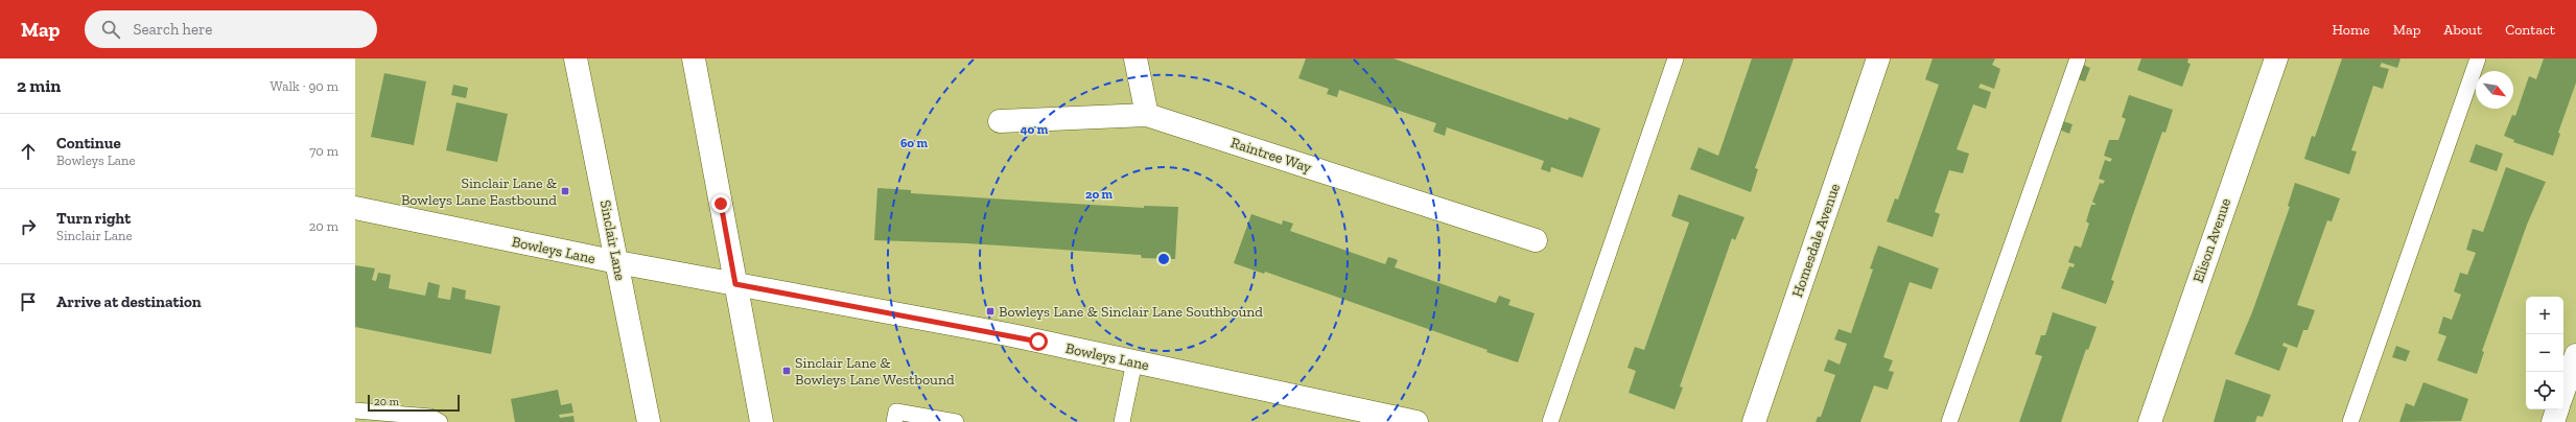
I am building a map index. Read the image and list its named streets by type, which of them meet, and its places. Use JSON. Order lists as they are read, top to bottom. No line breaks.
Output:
{"streets":{"street":["Raintree Way","Sinclair Lane","Homesdale Avenue","Elison Avenue","Bowleys Lane"]},"crossings":[["Sinclair Lane","Bowleys Lane"]],"places":{"transit":["Sinclair Lane & Bowleys Lane Eastbound","Bowleys Lane & Sinclair Lane Southbound","Sinclair Lane & Bowleys Lane Westbound"]},"scale_bar":"20 m","north":"bottom right","page":{"header":"Map","search":"Search here","nav":["Home","Map","About","Contact"],"heading":["2 min","Walk · 90 m"],"list":[["Continue","Bowleys Lane","70 m"],["Turn right","Sinclair Lane","20 m"],"Arrive at destination"],"map_buttons":["+","−"],"scale":"20 m"},"rings":["40 m","60 m","20 m"]}
